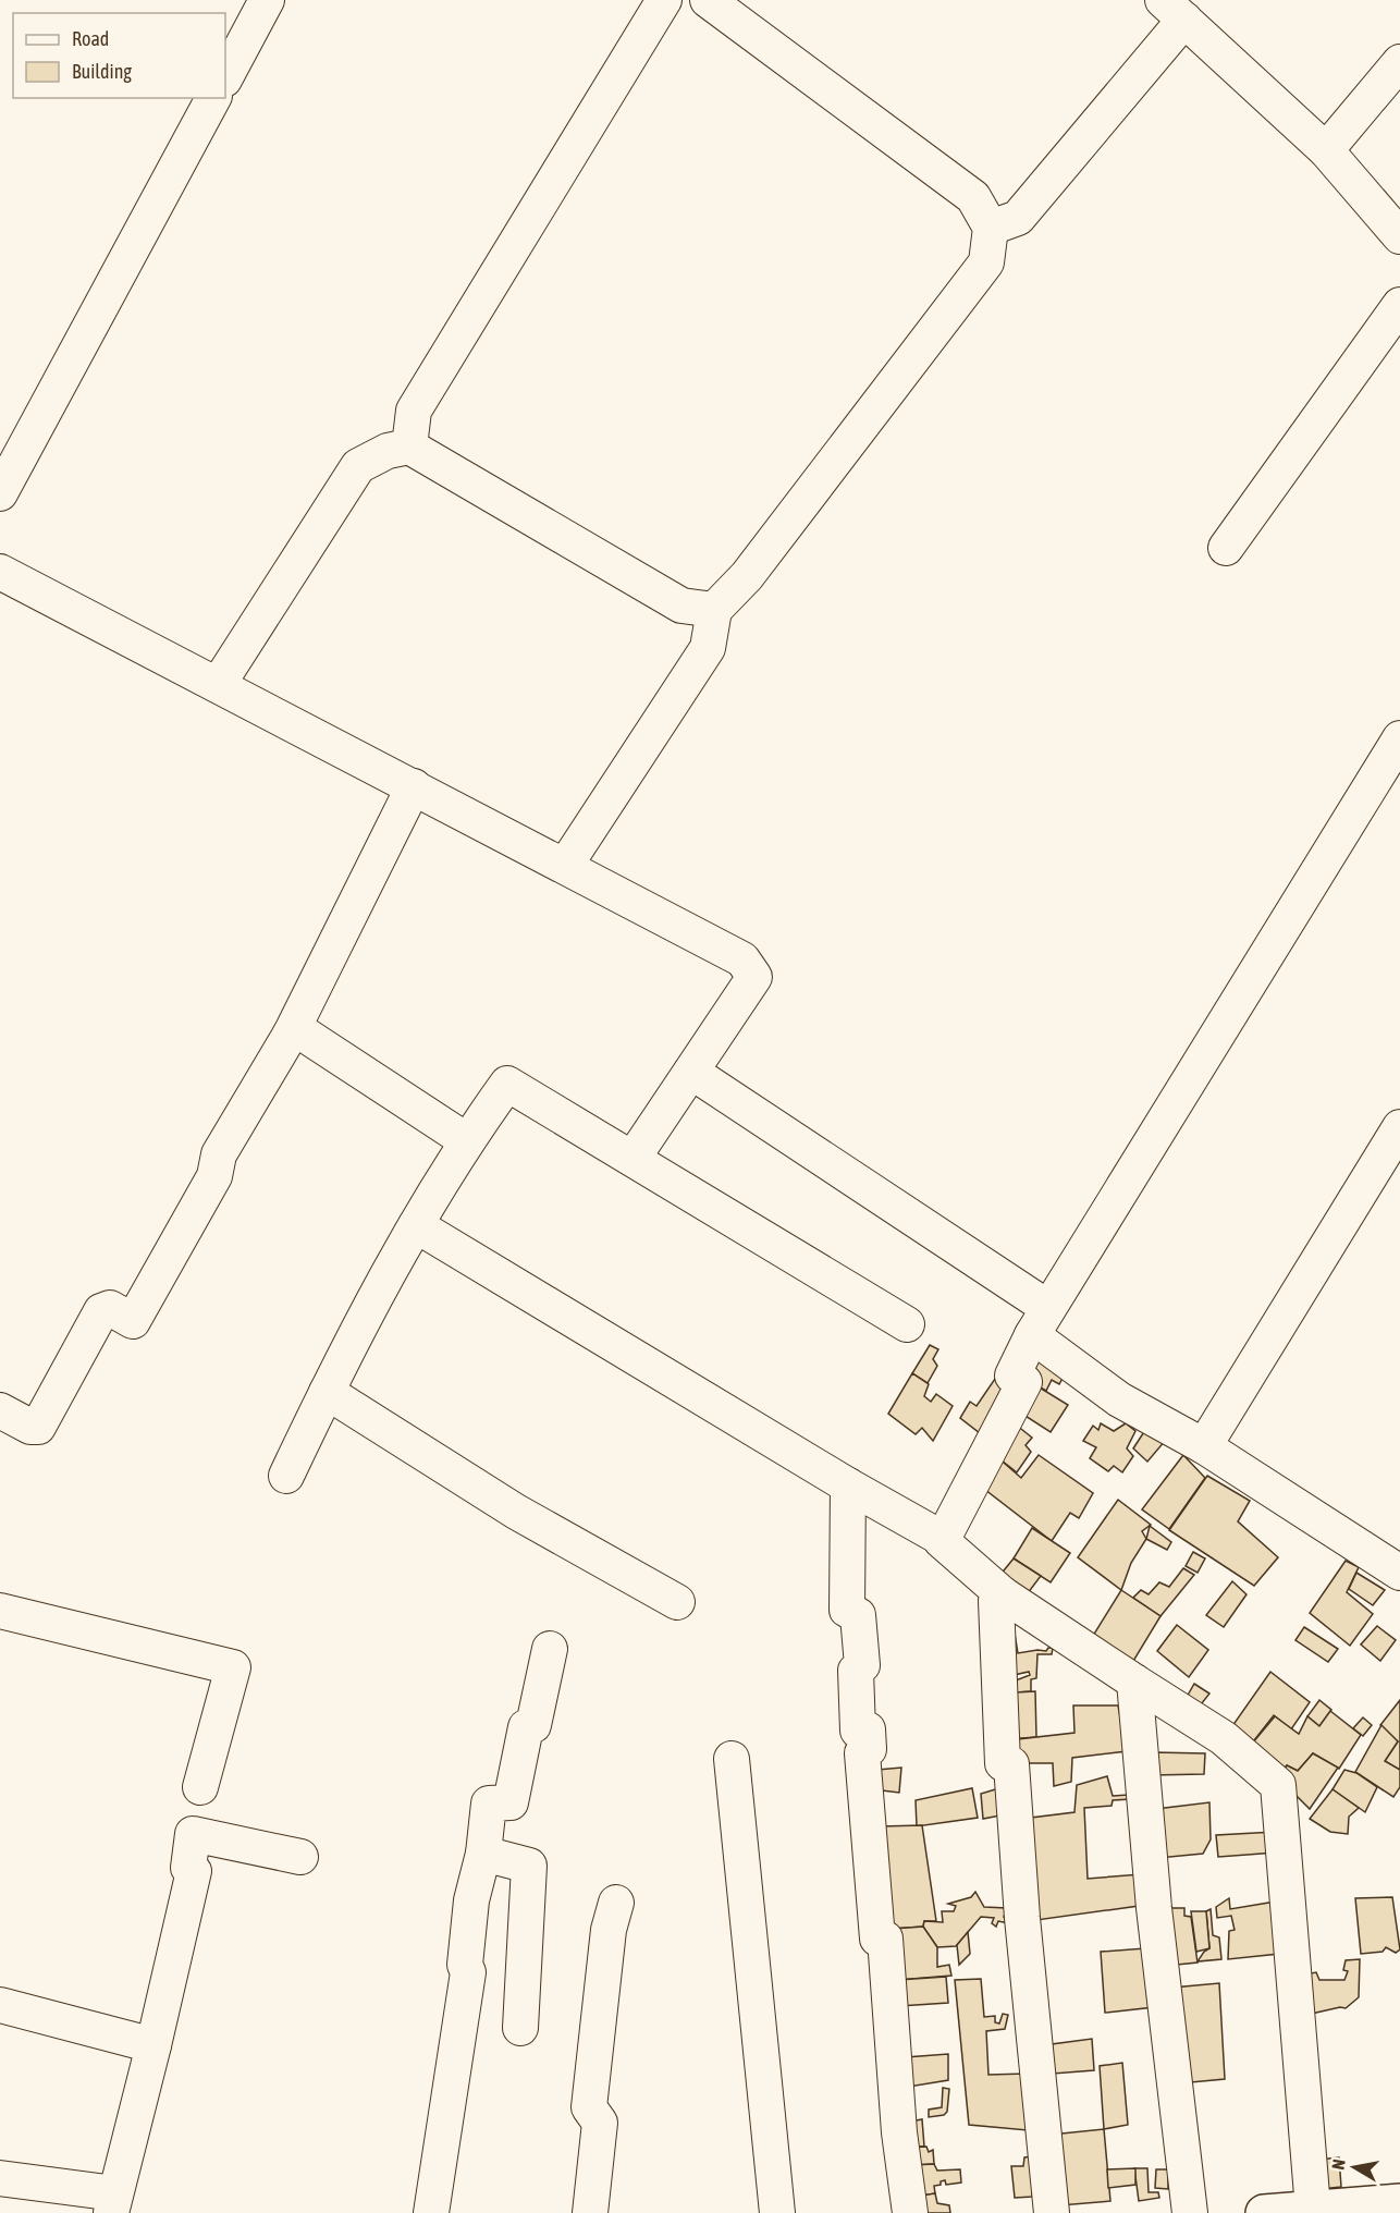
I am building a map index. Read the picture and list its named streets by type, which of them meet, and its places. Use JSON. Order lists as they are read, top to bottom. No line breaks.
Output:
{"legend":["Road","Building"],"north":"left"}
